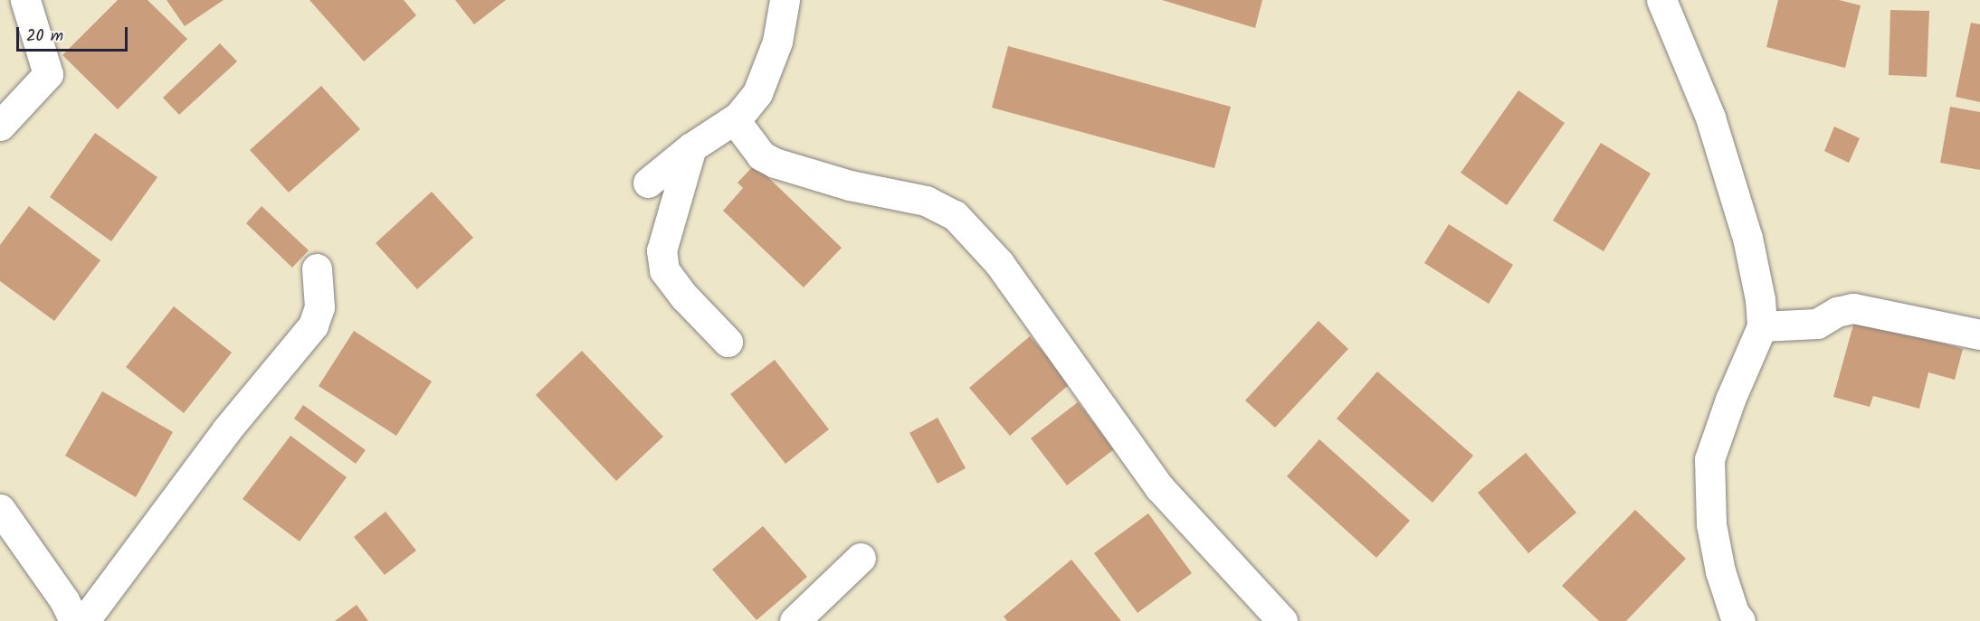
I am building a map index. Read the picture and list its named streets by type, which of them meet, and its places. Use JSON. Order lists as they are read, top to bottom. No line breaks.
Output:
{"scale_bar":"20 m"}
